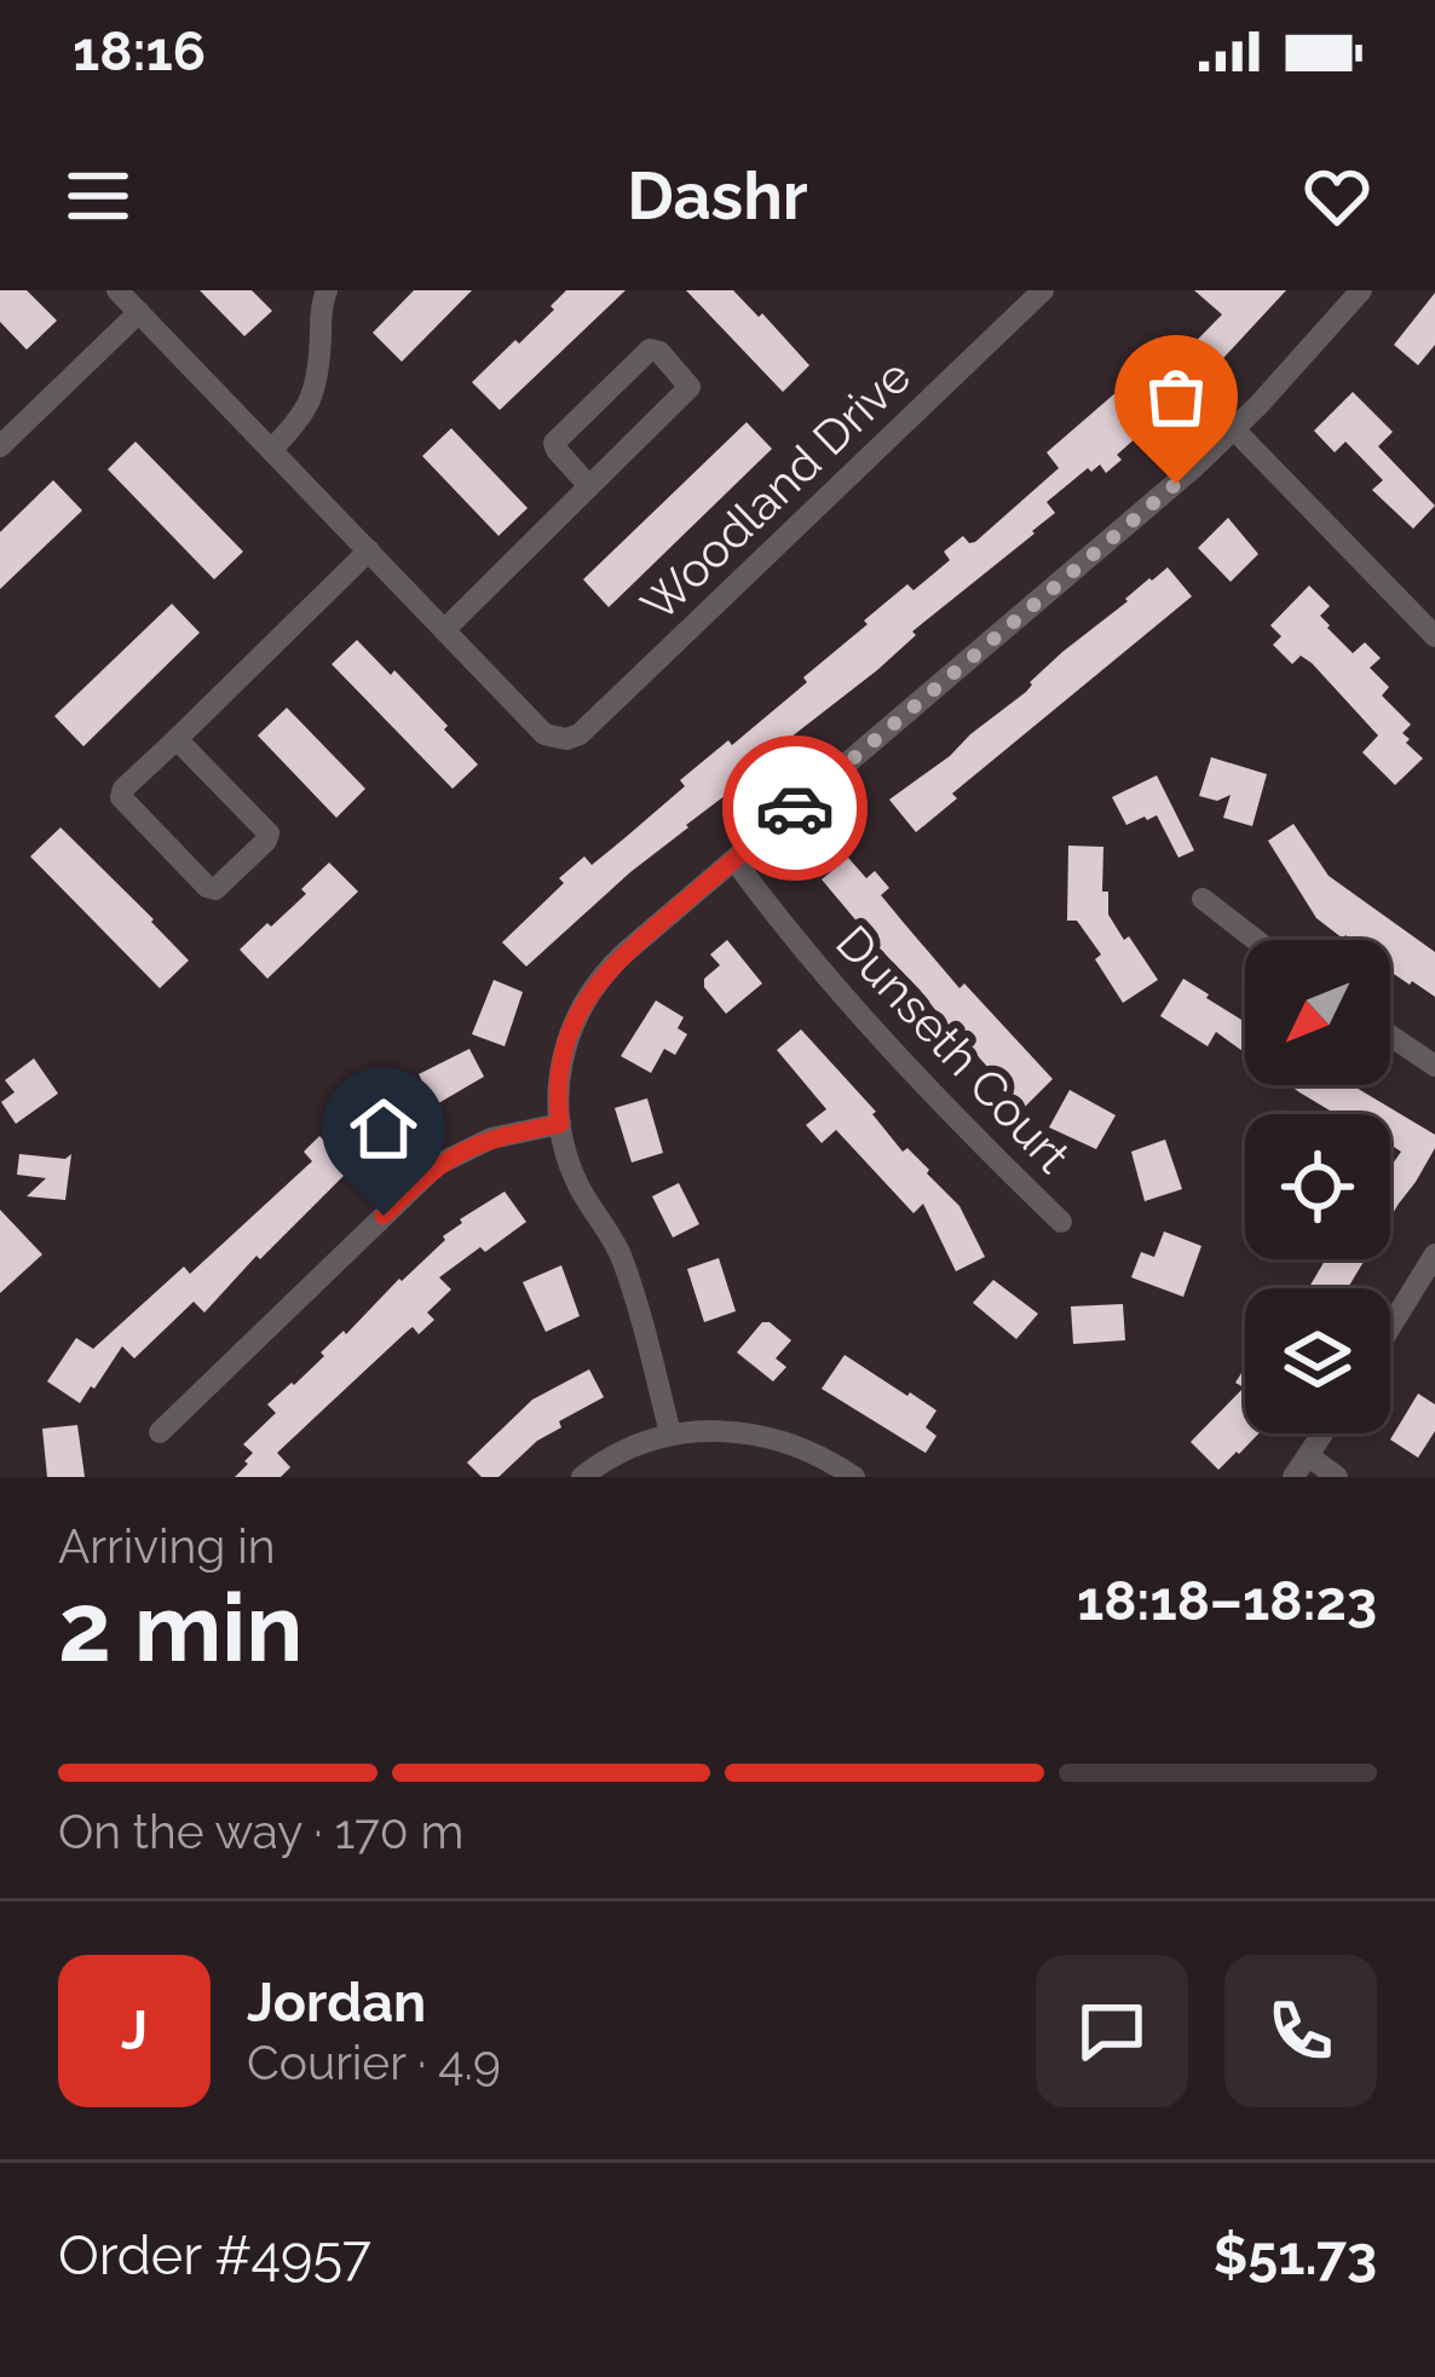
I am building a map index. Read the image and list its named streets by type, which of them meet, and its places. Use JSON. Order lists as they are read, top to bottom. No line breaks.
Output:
{"streets":{"street":["Woodland Drive","Dunseth Court"]},"north":"bottom left","page":{"status":"18:16","header":"Dashr","heading":["2 min","Arriving in","18:18–18:23"],"panel":["Jordan","Courier · 4.9","Order #4957","$51.73"],"bar":"On the way · 170 m","round":"J"}}
